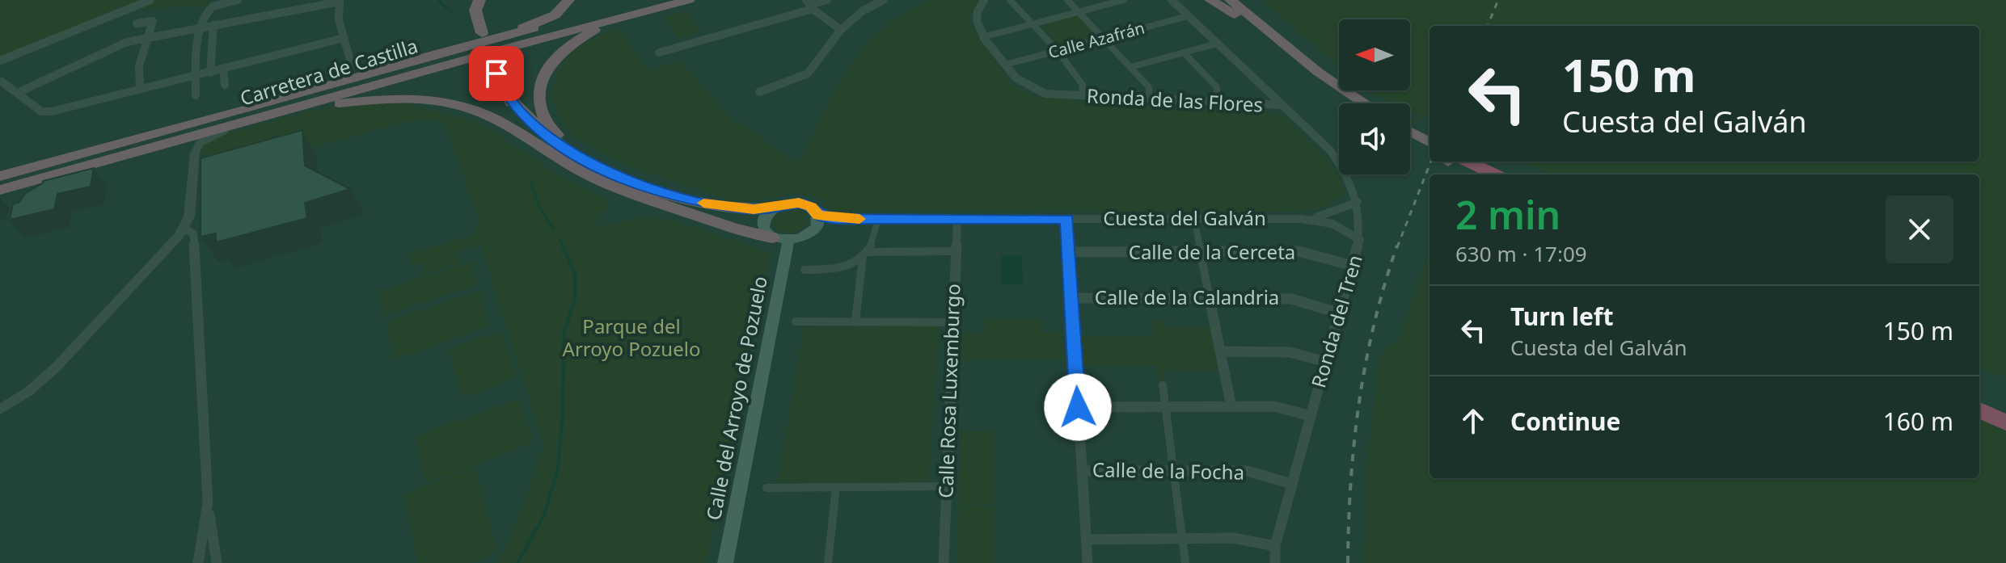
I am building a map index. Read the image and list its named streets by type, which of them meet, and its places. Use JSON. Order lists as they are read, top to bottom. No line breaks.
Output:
{"streets":{"highway":["Carretera de Castilla"],"main road":["Calle del Arroyo de Pozuelo"],"street":["Calle Azafrán","Ronda de las Flores","Cuesta del Galván","Calle de la Cerceta","Calle de la Calandria","Ronda del Tren","Calle Rosa Luxemburgo","Calle de la Focha"]},"crossings":[["Calle Azafrán","Ronda de las Flores"],["Ronda de las Flores","Ronda del Tren"],["Cuesta del Galván","Ronda del Tren"],["Cuesta del Galván","Calle Rosa Luxemburgo"],["Cuesta del Galván","Calle del Arroyo de Pozuelo"],["Calle de la Cerceta","Ronda del Tren"],["Calle de la Calandria","Ronda del Tren"],["Ronda del Tren","Calle de la Focha"]],"parks":["Parque del Arroyo Pozuelo"],"north":"left","page":{"turn":["150 m","Cuesta del Galván"],"heading":["2 min","630 m · 17:09"],"list":[{"name":"Turn left","note":"Cuesta del Galván","value":"150 m"},{"name":"Continue","value":"160 m"}]}}
